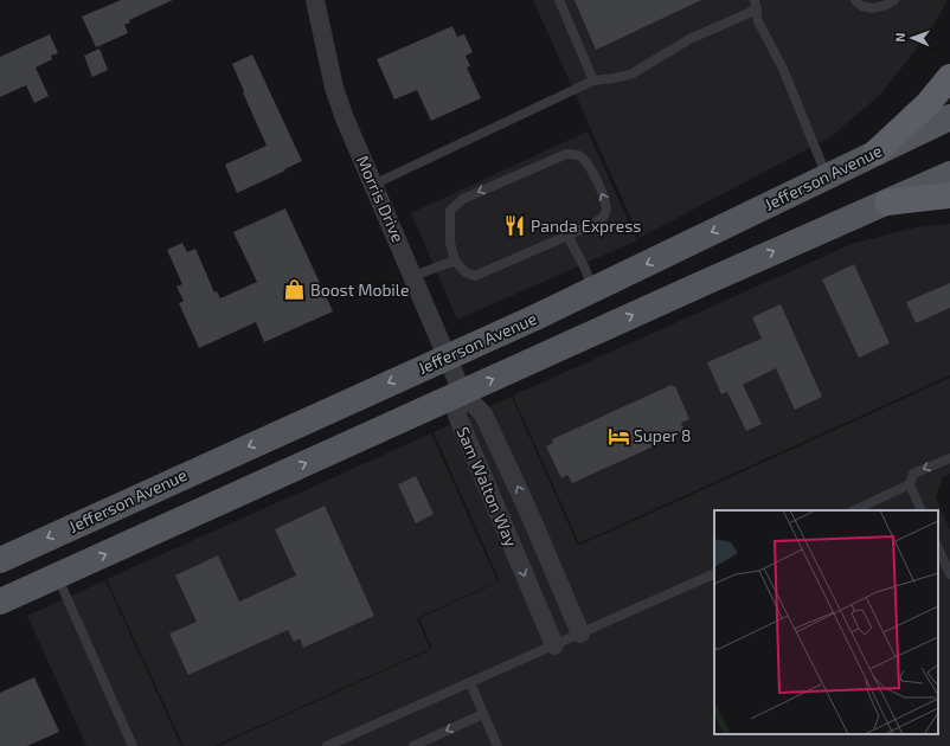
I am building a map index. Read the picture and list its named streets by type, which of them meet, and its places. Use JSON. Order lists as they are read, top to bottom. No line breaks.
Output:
{"streets":{"main road":["Jefferson Avenue"],"street":["Morris Drive","Sam Walton Way"]},"crossings":[["Jefferson Avenue","Morris Drive"],["Morris Drive","Sam Walton Way"]],"places":{"restaurant":["Panda Express"],"shop":["Boost Mobile"],"hotel":["Super 8"]},"north":"left"}
